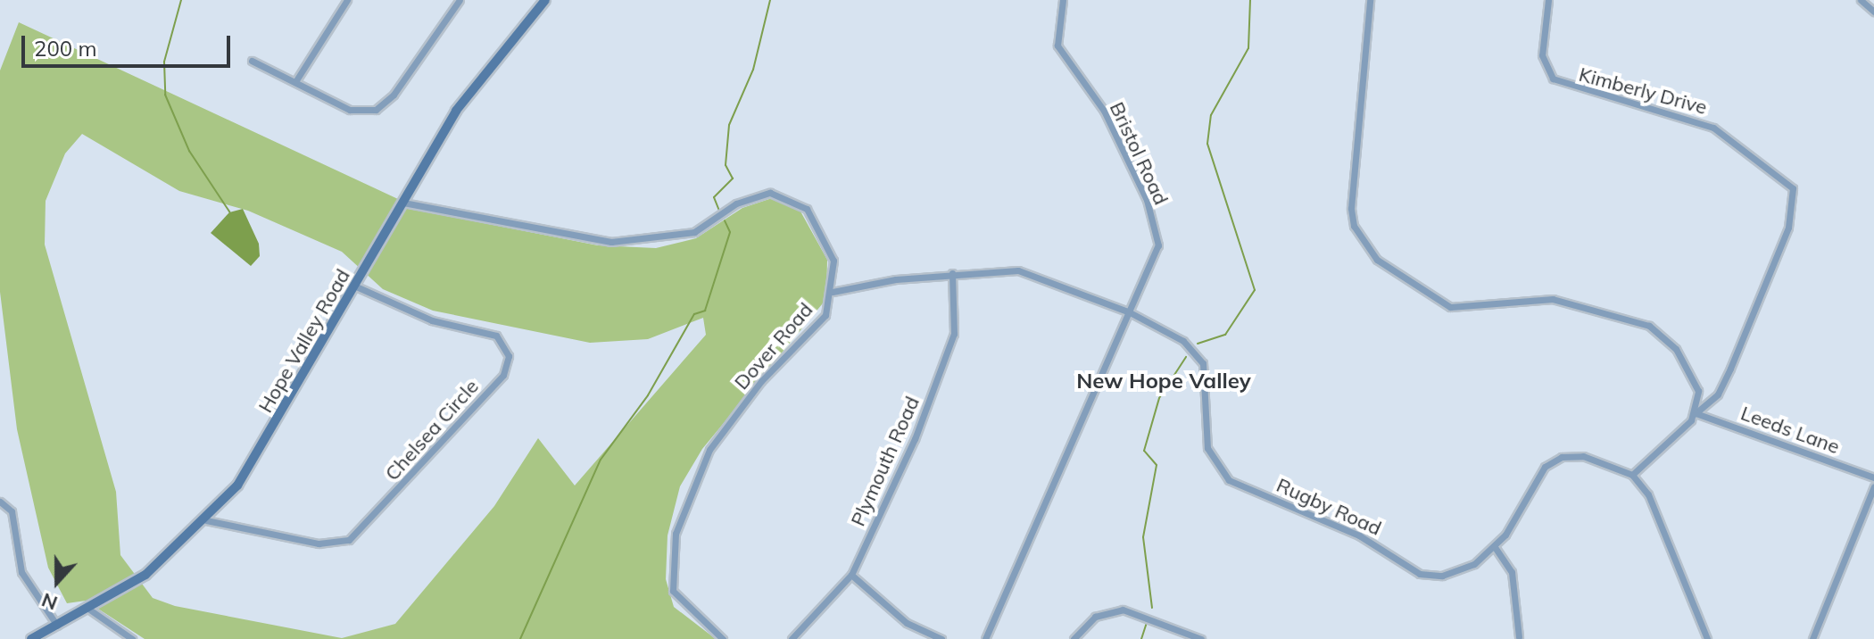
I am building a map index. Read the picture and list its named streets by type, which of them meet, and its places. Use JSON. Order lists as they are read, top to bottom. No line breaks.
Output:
{"streets":{"main road":["Hope Valley Road"],"street":["Kimberly Drive","Bristol Road","Dover Road","Chelsea Circle","Leeds Lane","Plymouth Road","Rugby Road"]},"crossings":[["Kimberly Drive","Leeds Lane"],["Bristol Road","Rugby Road"],["Hope Valley Road","Dover Road"],["Hope Valley Road","Chelsea Circle"],["Dover Road","Rugby Road"],["Plymouth Road","Rugby Road"]],"districts":["New Hope Valley"],"scale_bar":"200 m","north":"bottom"}
